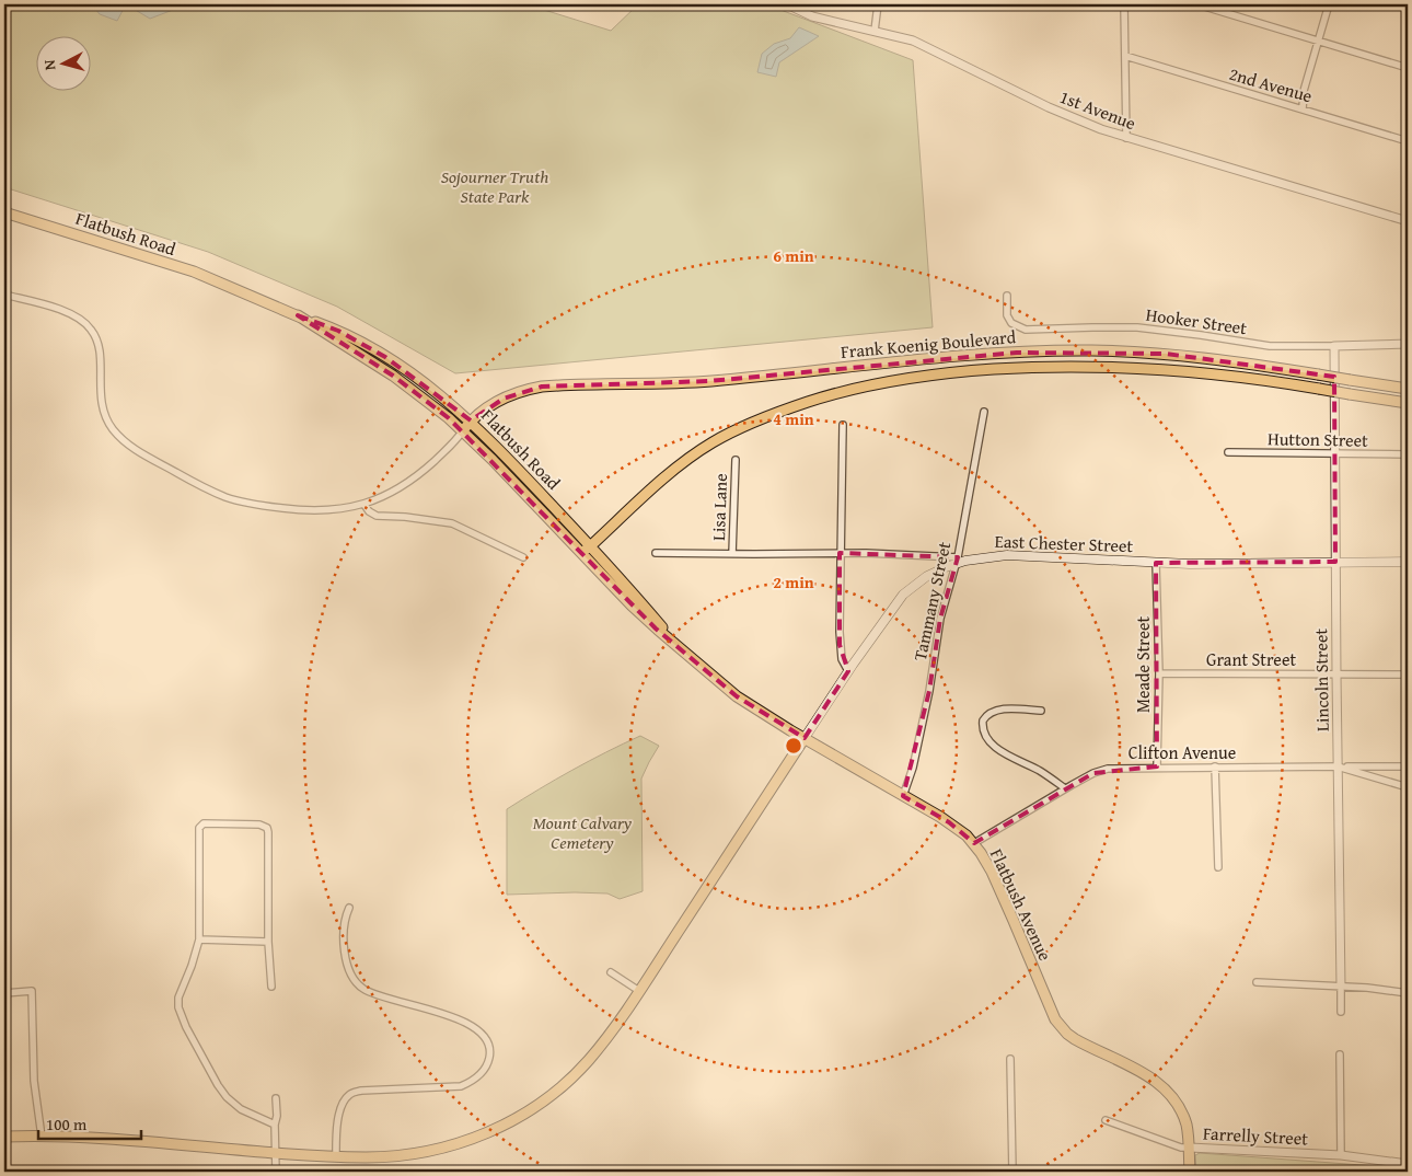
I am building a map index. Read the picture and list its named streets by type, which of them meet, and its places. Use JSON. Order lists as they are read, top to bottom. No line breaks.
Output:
{"streets":{"main road":["Flatbush Road","Frank Koenig Boulevard","East Chester Street","Flatbush Avenue"],"street":["2nd Avenue","1st Avenue","Hooker Street","Hutton Street","Lisa Lane","Tammany Street","Grant Street","Meade Street","Lincoln Street","Clifton Avenue","Farrelly Street"]},"crossings":[["Flatbush Road","Frank Koenig Boulevard"],["Flatbush Road","Flatbush Avenue"],["Hooker Street","Lincoln Street"],["Hutton Street","Lincoln Street"],["Lisa Lane","East Chester Street"],["East Chester Street","Tammany Street"],["East Chester Street","Meade Street"],["East Chester Street","Lincoln Street"],["East Chester Street","Flatbush Avenue"],["Tammany Street","Flatbush Avenue"],["Grant Street","Meade Street"],["Grant Street","Lincoln Street"],["Meade Street","Clifton Avenue"],["Lincoln Street","Clifton Avenue"],["Clifton Avenue","Flatbush Avenue"],["Flatbush Avenue","Farrelly Street"]],"parks":["Sojourner Truth State Park","Mount Calvary Cemetery"],"scale_bar":"100 m","north":"left","rings":["6 min","4 min","2 min"]}
